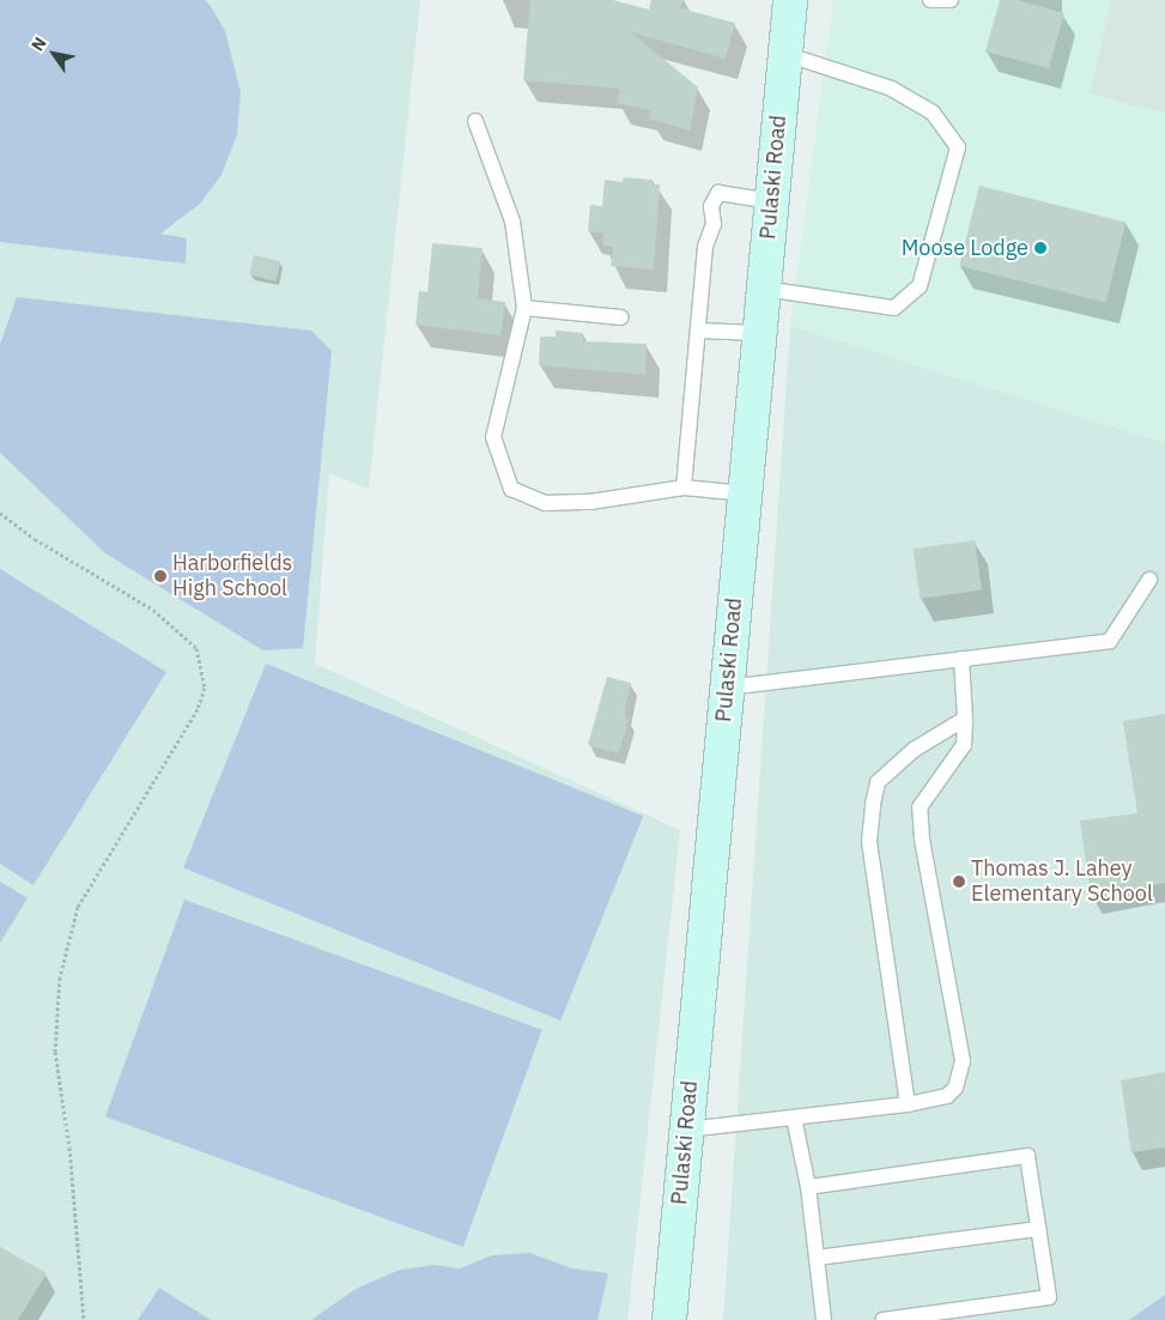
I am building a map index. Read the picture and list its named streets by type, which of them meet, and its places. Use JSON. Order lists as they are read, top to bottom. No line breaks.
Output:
{"streets":{"main road":["Pulaski Road"]},"places":["Moose Lodge","Harborfields High School","Thomas J. Lahey Elementary School"],"north":"top left"}
